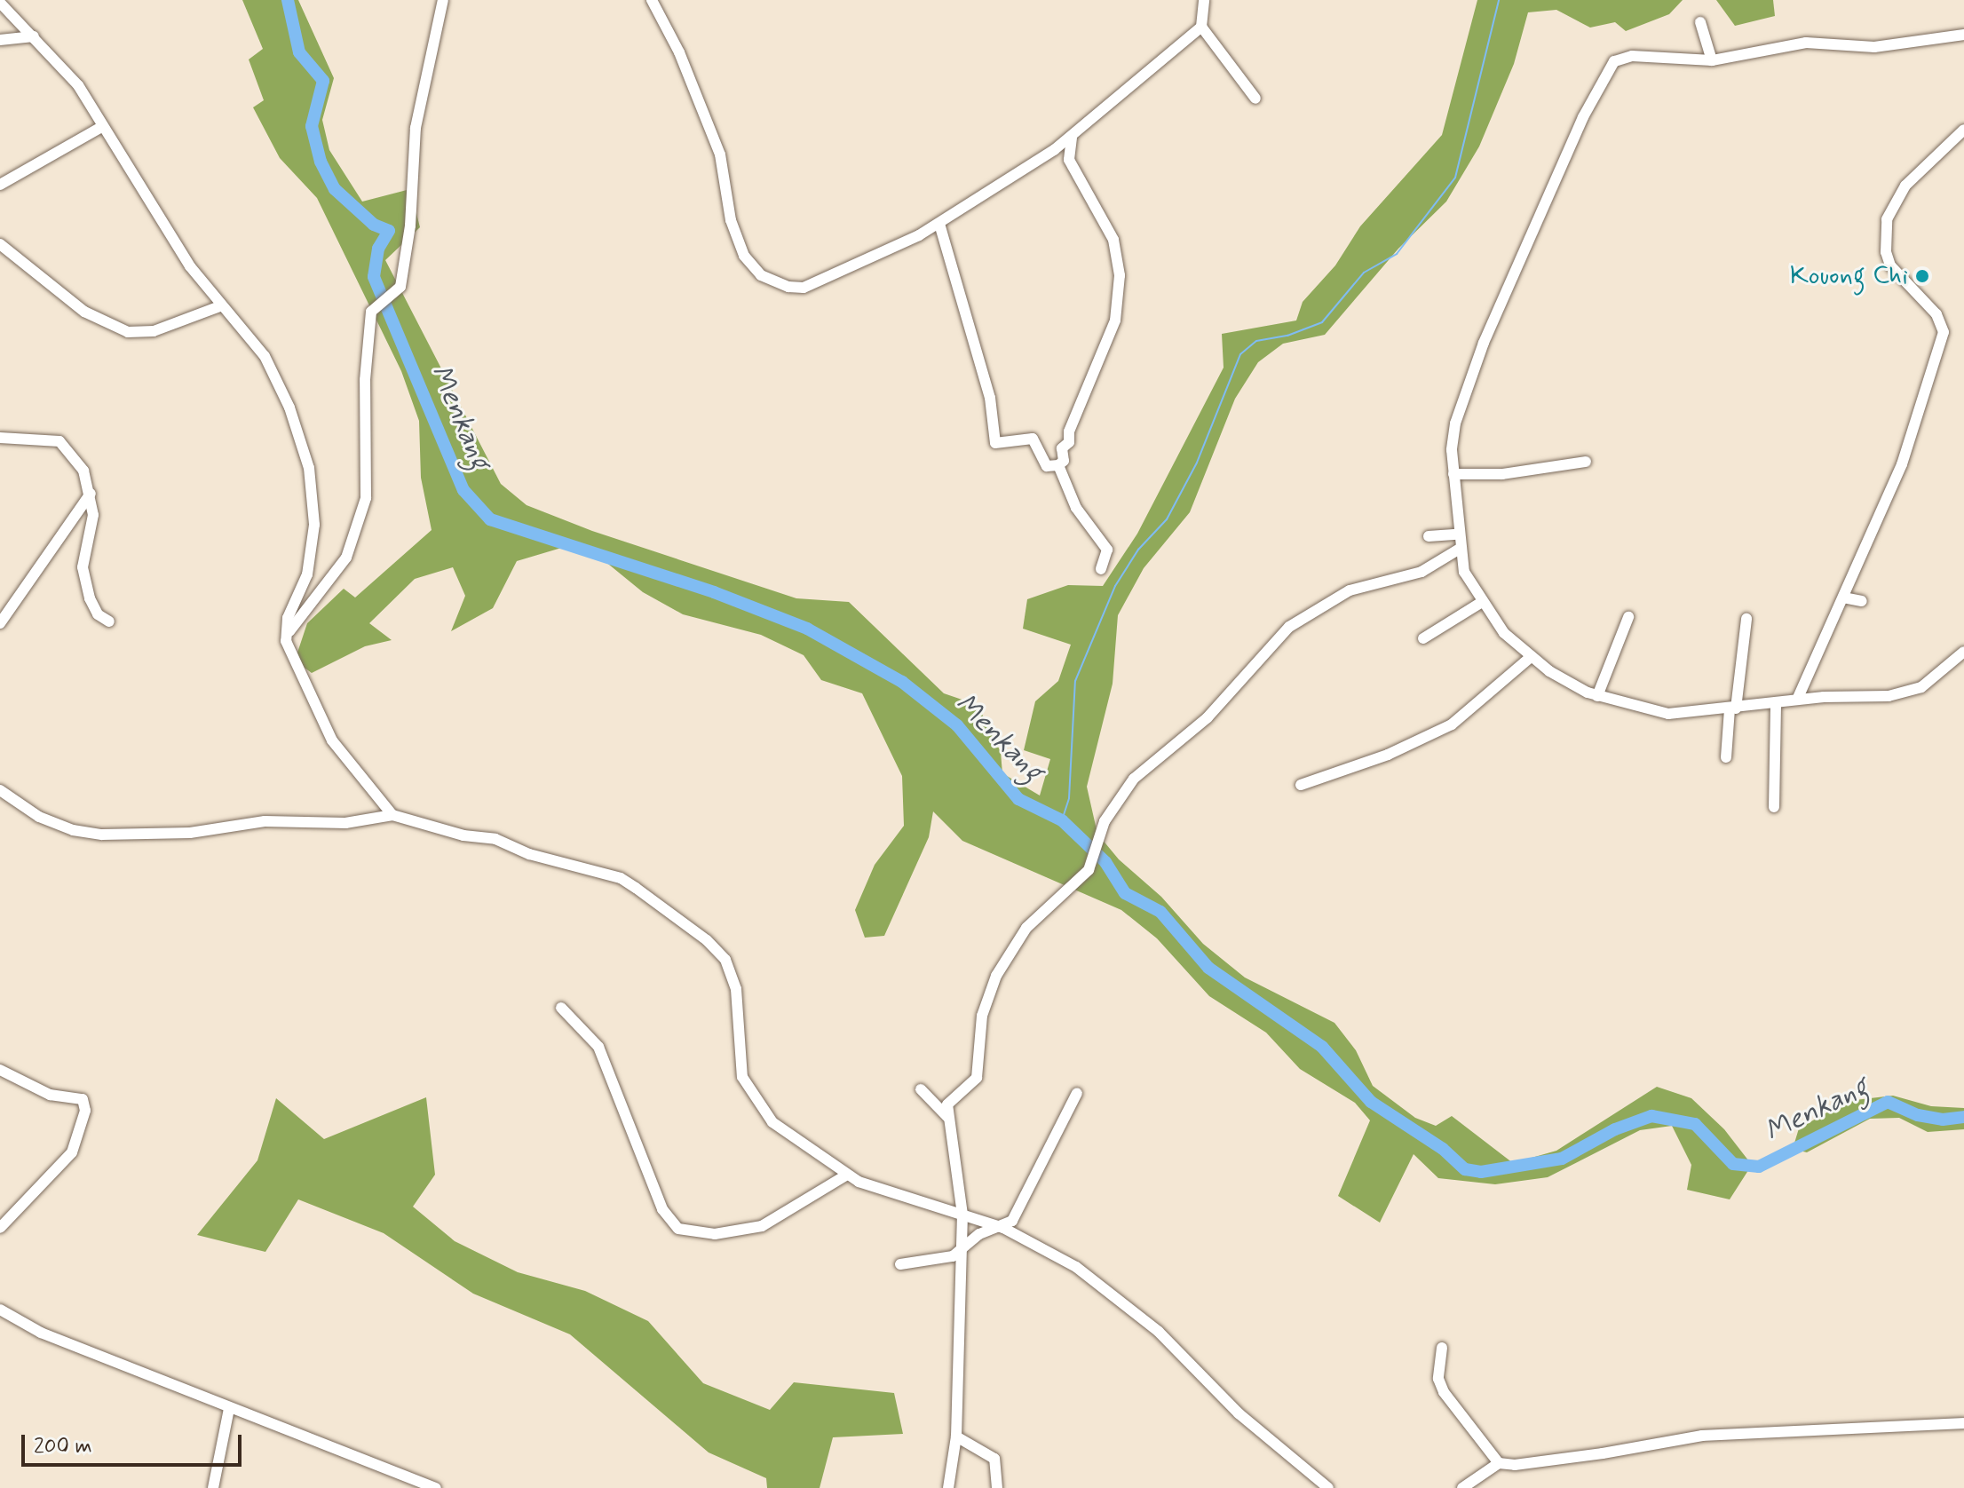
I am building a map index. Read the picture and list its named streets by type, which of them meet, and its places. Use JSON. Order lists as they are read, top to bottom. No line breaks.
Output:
{"water":["Menkang"],"places":["Kouong Chi"],"scale_bar":"200 m"}
